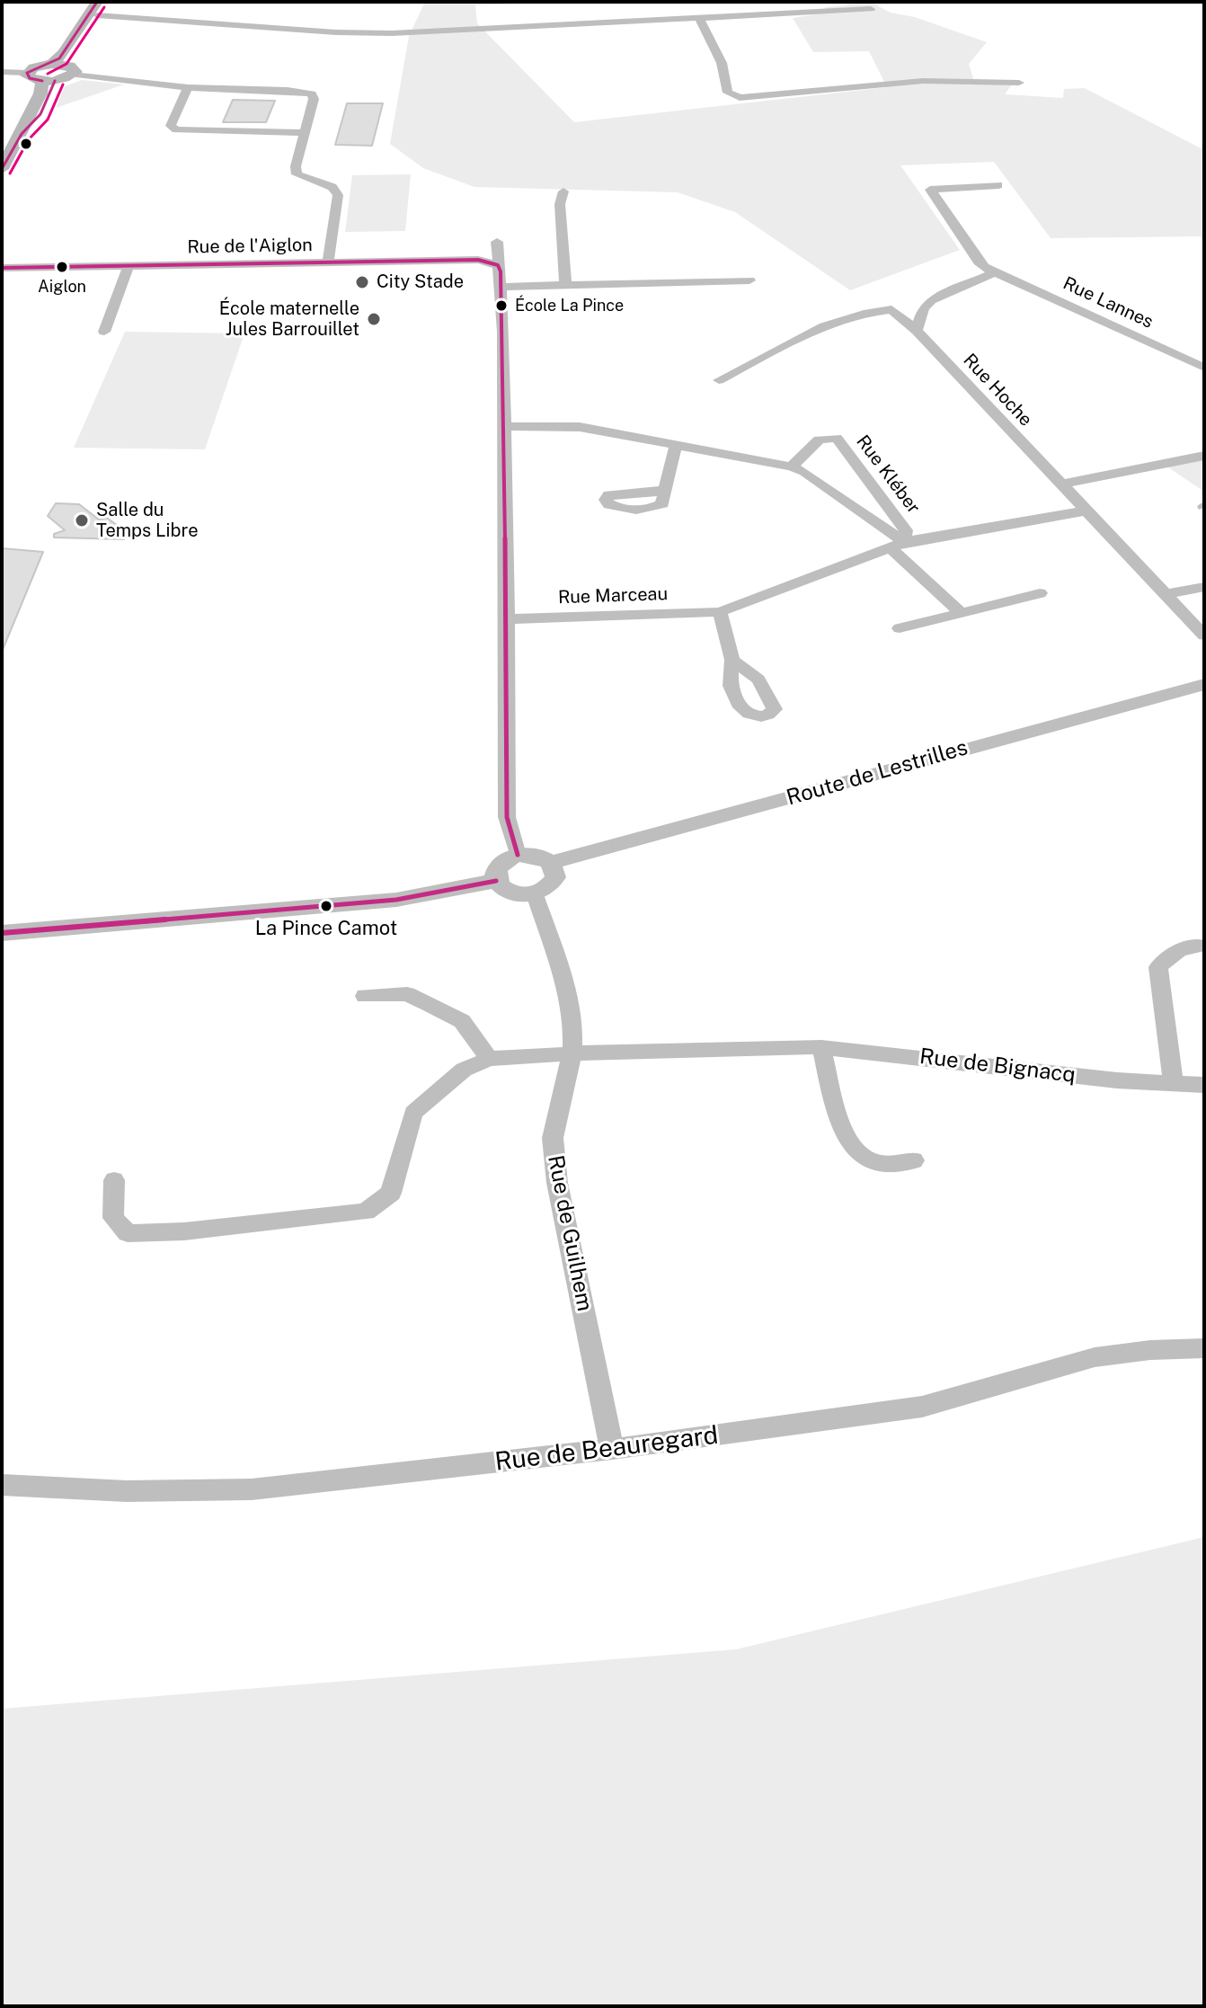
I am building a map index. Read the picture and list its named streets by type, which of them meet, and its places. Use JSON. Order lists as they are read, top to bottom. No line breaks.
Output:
{"streets":{"street":["Rue de l'Aiglon","Rue Lannes","Rue Hoche","Rue Kléber","Rue Marceau","Route de Lestrilles","Rue de Bignacq","Rue de Guilhem","Rue de Beauregard"]},"crossings":[["Rue Hoche","Rue Marceau"],["Rue Kléber","Rue Marceau"],["Route de Lestrilles","Rue de Guilhem"],["Rue de Bignacq","Rue de Guilhem"],["Rue de Guilhem","Rue de Beauregard"]],"places":["Aiglon","City Stade","École La Pince","École maternelle Jules Barrouillet","Salle du Temps Libre","La Pince Camot"]}
